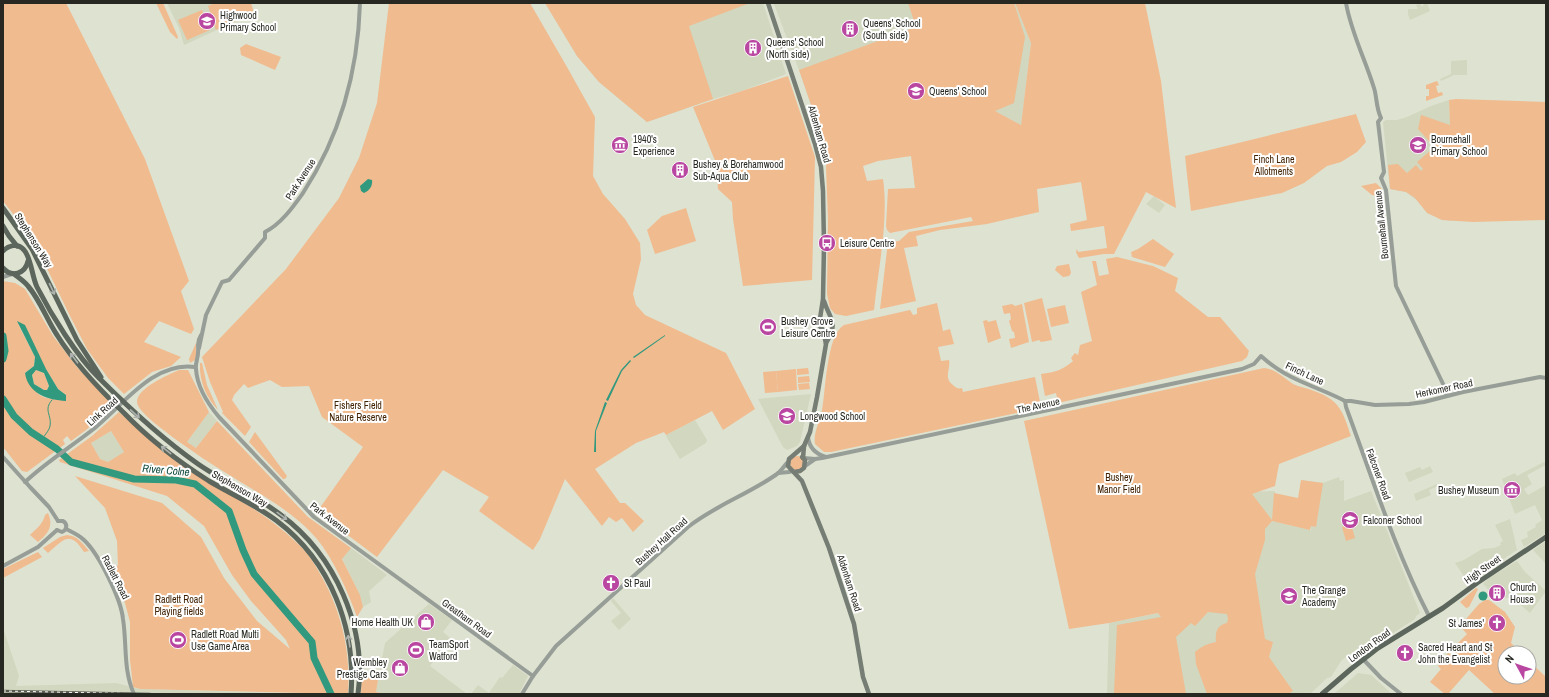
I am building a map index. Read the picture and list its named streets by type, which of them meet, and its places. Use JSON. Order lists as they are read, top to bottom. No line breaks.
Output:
{"streets":{"main road":["Aldenham Road","Stephenson Way","High Street","London Road"],"street":["Park Avenue","Bournehall Avenue","Finch Lane","Herkomer Road","The Avenue","Link Road","Falconer Road","Bushey Hall Road","Radlett Road","Greatham Road"]},"crossings":[["Aldenham Road","The Avenue"],["Aldenham Road","Bushey Hall Road"],["Park Avenue","Link Road"],["Park Avenue","Greatham Road"],["Bournehall Avenue","Herkomer Road"],["Finch Lane","Herkomer Road"],["Finch Lane","The Avenue"],["Finch Lane","Falconer Road"],["Herkomer Road","Falconer Road"],["The Avenue","Bushey Hall Road"],["Falconer Road","High Street"],["Falconer Road","London Road"],["Bushey Hall Road","Greatham Road"],["High Street","London Road"]],"water":["River Colne"],"parks":["Finch Lane Allotments","Fishers Field Nature Reserve","Bushey Manor Field","Radlett Road Playing fields"],"places":{"school or university":["Highwood Primary School","Queens' School","Bournehall Primary School","Longwood School","Falconer School","The Grange Academy"],"building":["Queens' School (South side)","Queens' School (North side)","Bushey & Borehamwood Sub-Aqua Club","Church House"],"museum":["1940's Experience","Bushey Museum"],"bus stop":["Leisure Centre"],"sports":["Bushey Grove Leisure Centre","Radlett Road Multi Use Game Area","TeamSport Watford"],"church":["St Paul","St James'","Sacred Heart and St John the Evangelist"],"shop":["Home Health UK","Wembley Prestige Cars"]},"north":"top left"}
